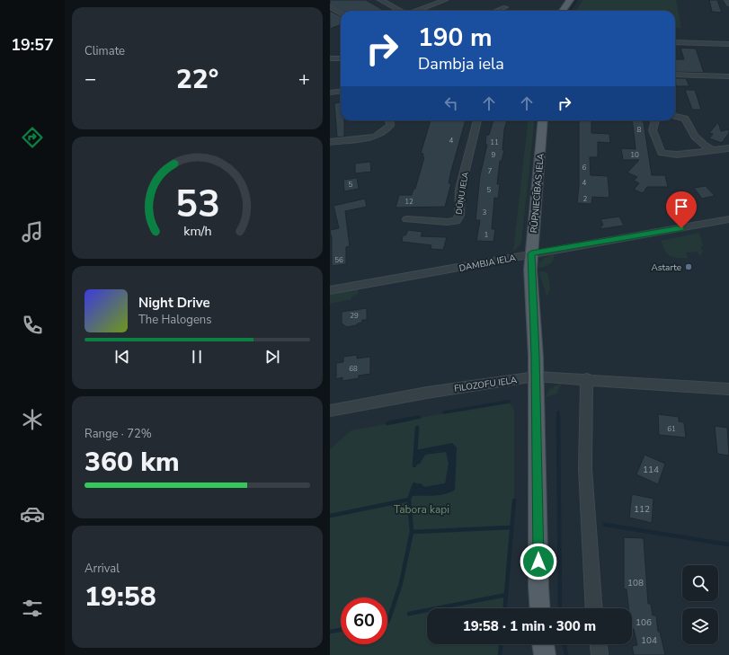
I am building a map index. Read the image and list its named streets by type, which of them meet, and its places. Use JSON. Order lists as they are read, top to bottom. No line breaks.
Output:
{"streets":{"main road":["RŪPNIECĪBAS IELA"],"street":["DŪŅU IELA","DAMBJA IELA","FILOZOFU IELA"]},"crossings":[["RŪPNIECĪBAS IELA","DAMBJA IELA"],["RŪPNIECĪBAS IELA","FILOZOFU IELA"]],"parks":["Tabora kapi"],"places":["Astarte"],"house_numbers":["8","4","11","9","10","6","7","4","5","5","2","12","3","1","56","29","68","61","114","112","108","106","104"],"page":{"tabs":"19:57","tile":["Climate",["Range · 72%","360 km"],["Arrival","19:58"]],"turn":["190 m","Dambja iela"],"heat":["−","22°","+"],"song":["Night Drive","The Halogens"],"limit":"60","trip":"19:58 · 1 min · 300 m","gauge":["53","km/h"]}}
